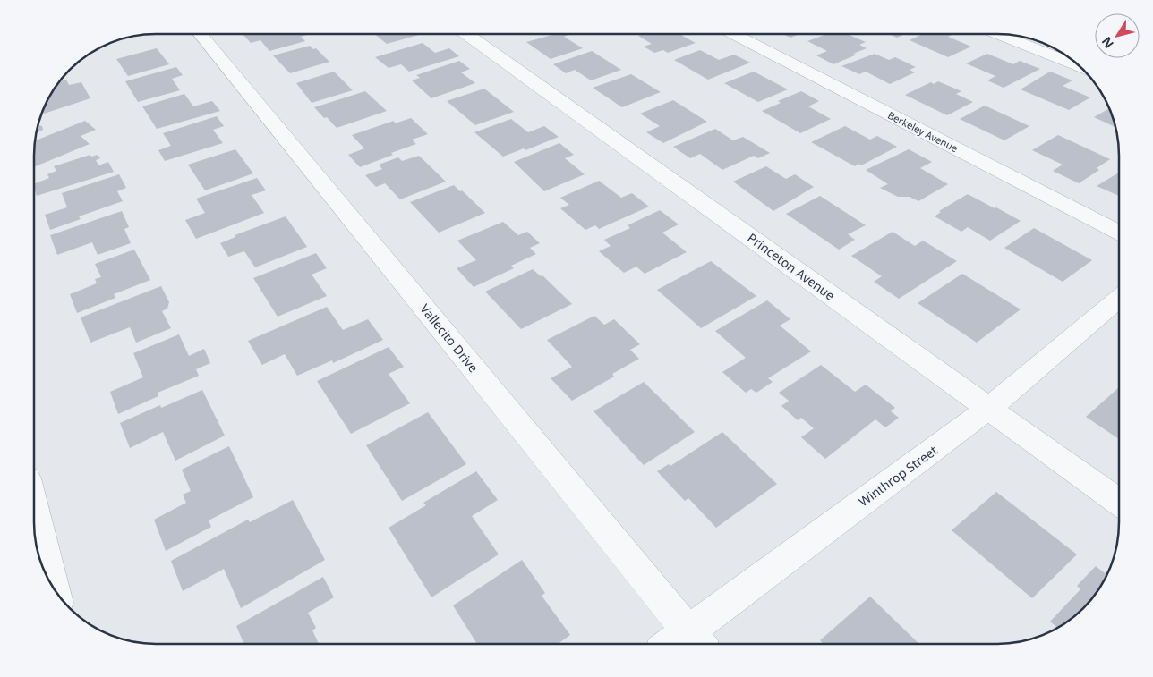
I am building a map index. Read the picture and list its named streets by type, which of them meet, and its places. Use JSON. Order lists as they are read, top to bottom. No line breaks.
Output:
{"streets":{"street":["Berkeley Avenue","Princeton Avenue","Vallecito Drive","Winthrop Street"]},"crossings":[["Princeton Avenue","Winthrop Street"],["Vallecito Drive","Winthrop Street"]],"north":"bottom left"}
